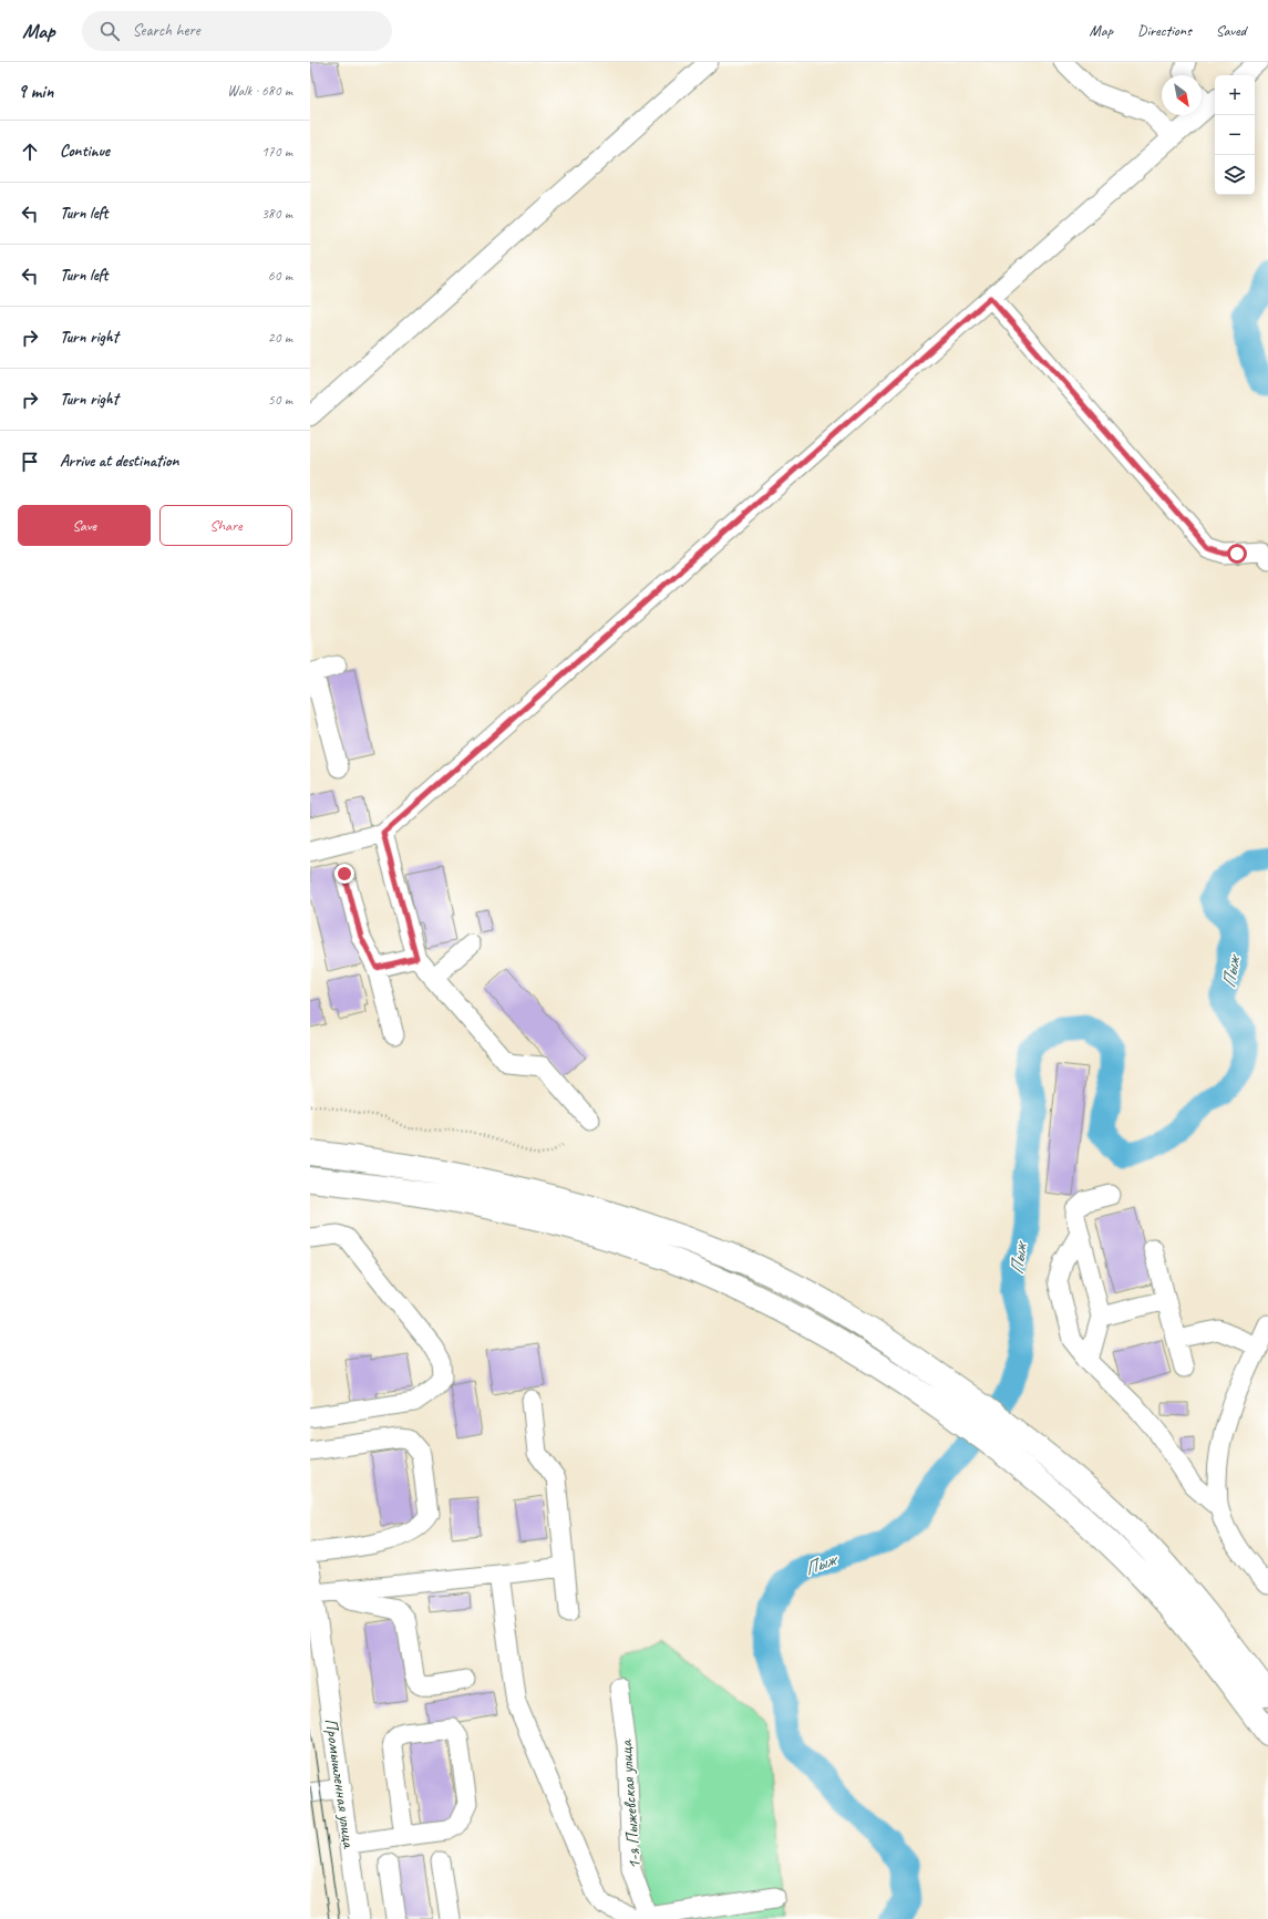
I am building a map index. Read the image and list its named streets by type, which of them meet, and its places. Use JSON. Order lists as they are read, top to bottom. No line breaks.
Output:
{"streets":{"street":["Промышленная улица","1-я Пыжевская улица"]},"water":["Пыж"],"north":"bottom right","page":{"header":"Map","search":"Search here","nav":["Map","Directions","Saved"],"heading":["9 min","Walk · 680 m"],"map_buttons":["+","−"],"list":[["Continue","170 m"],["Turn left","380 m"],["Turn left","60 m"],["Turn right","20 m"],["Turn right","50 m"],"Arrive at destination"],"buttons":["Save","Share"]}}
